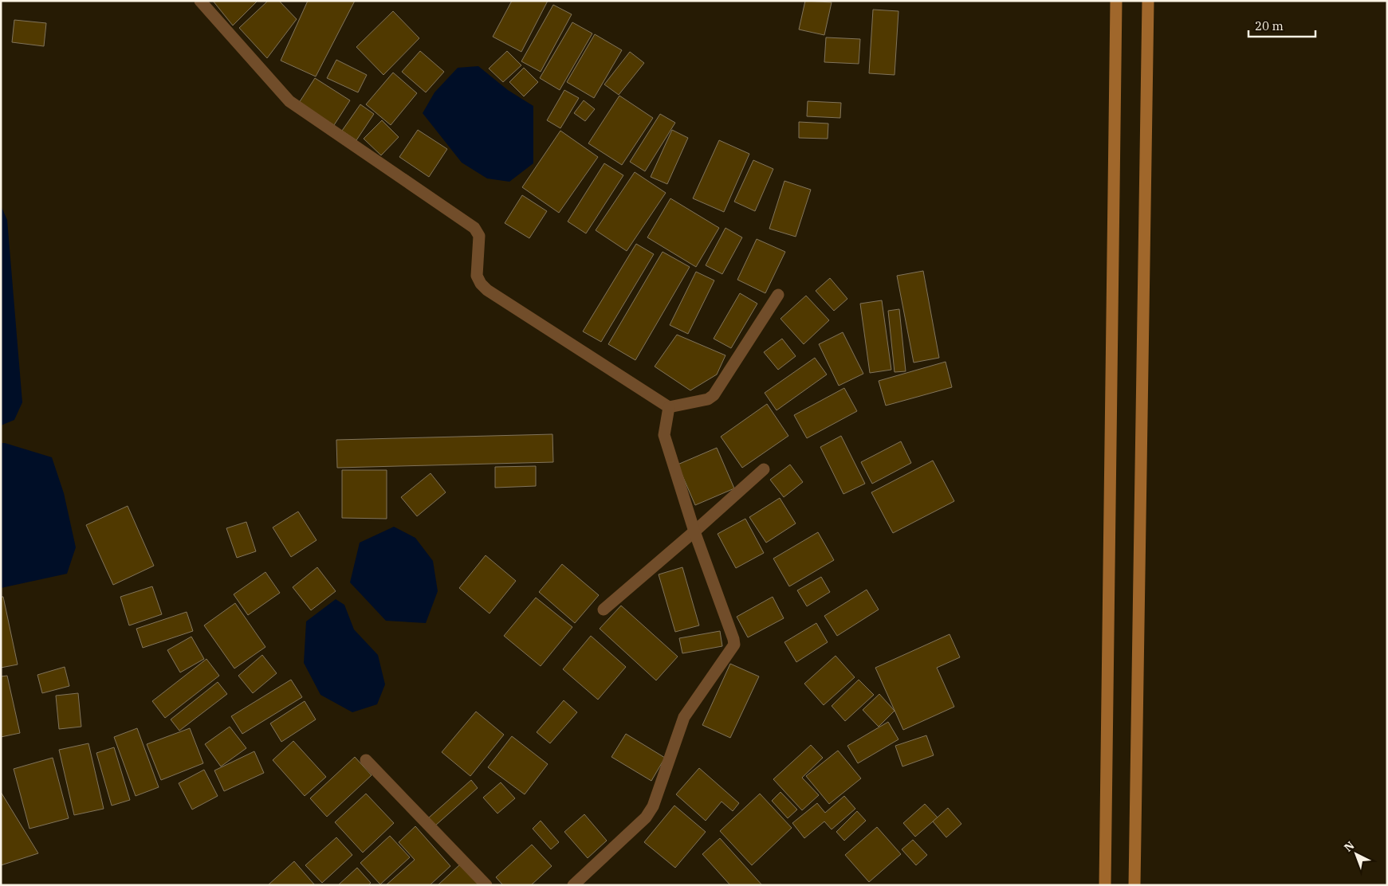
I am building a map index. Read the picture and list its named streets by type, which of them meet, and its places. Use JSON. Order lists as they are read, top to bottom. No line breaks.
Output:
{"scale_bar":"20 m","north":"top left"}
